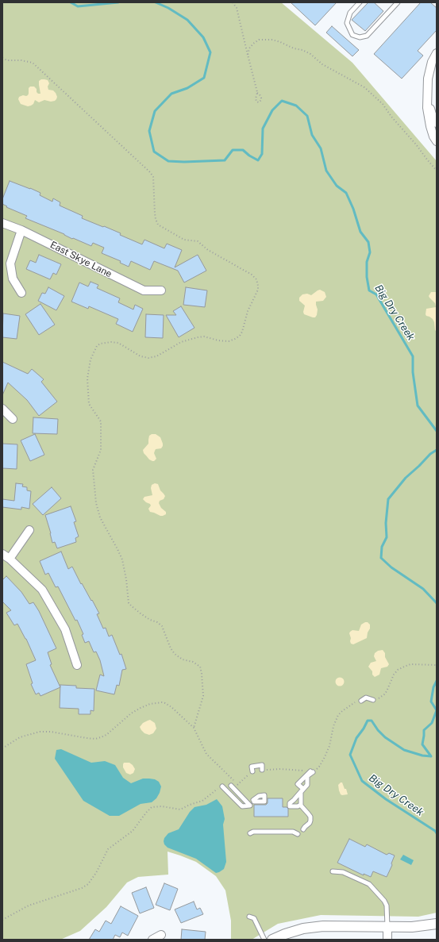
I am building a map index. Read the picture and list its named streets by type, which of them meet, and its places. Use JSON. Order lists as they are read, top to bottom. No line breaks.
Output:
{"streets":{"street":["East Skye Lane"]},"water":["Big Dry Creek"]}
